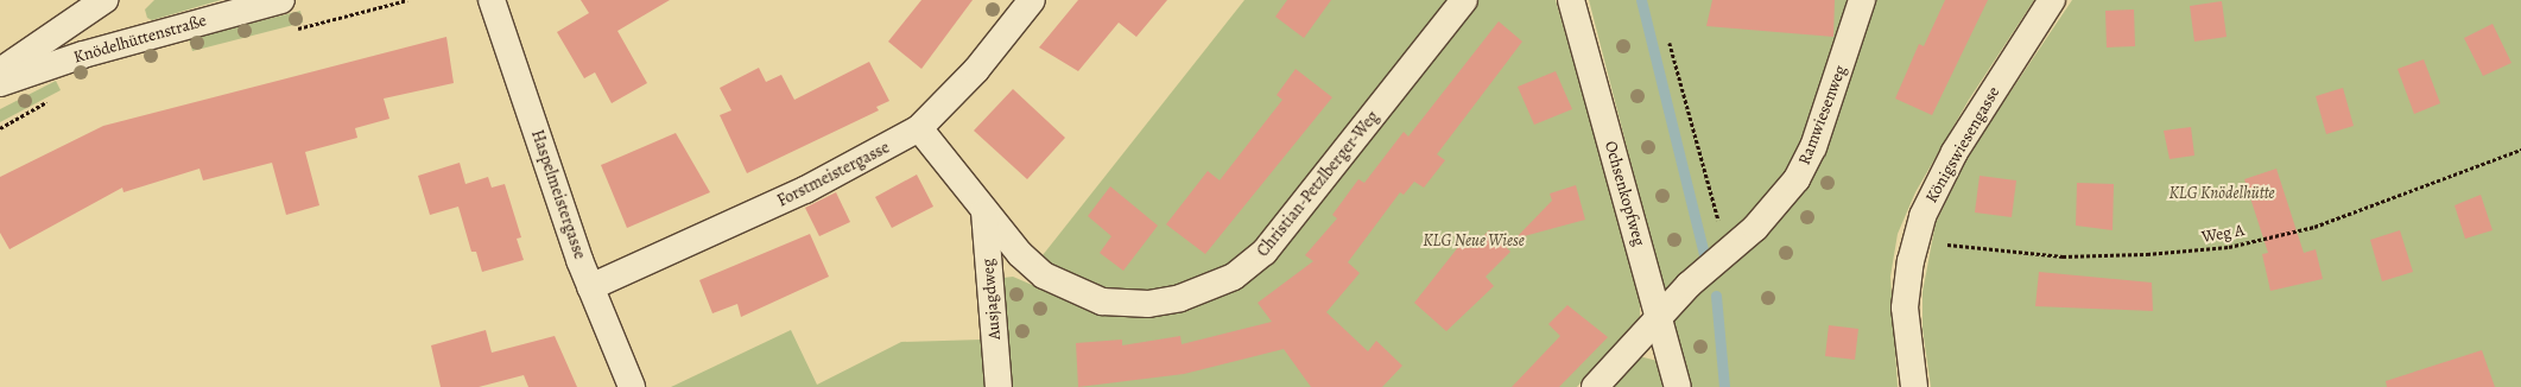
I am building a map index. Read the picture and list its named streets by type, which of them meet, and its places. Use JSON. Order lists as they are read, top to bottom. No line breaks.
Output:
{"streets":{"street":["Knödelhüttenstraße","Ramwiesenweg","Königswiesengasse","Forstmeistergasse","Christian-Petzlberger-Weg","Ochsenkopfweg","Haspelmeistergasse","Ausjagdweg"],"path":["Weg A"]},"crossings":[["Ramwiesenweg","Ochsenkopfweg"],["Königswiesengasse","Weg A"],["Forstmeistergasse","Christian-Petzlberger-Weg"],["Forstmeistergasse","Haspelmeistergasse"],["Christian-Petzlberger-Weg","Ausjagdweg"]],"parks":["KLG Knödelhütte","KLG Neue Wiese"]}
